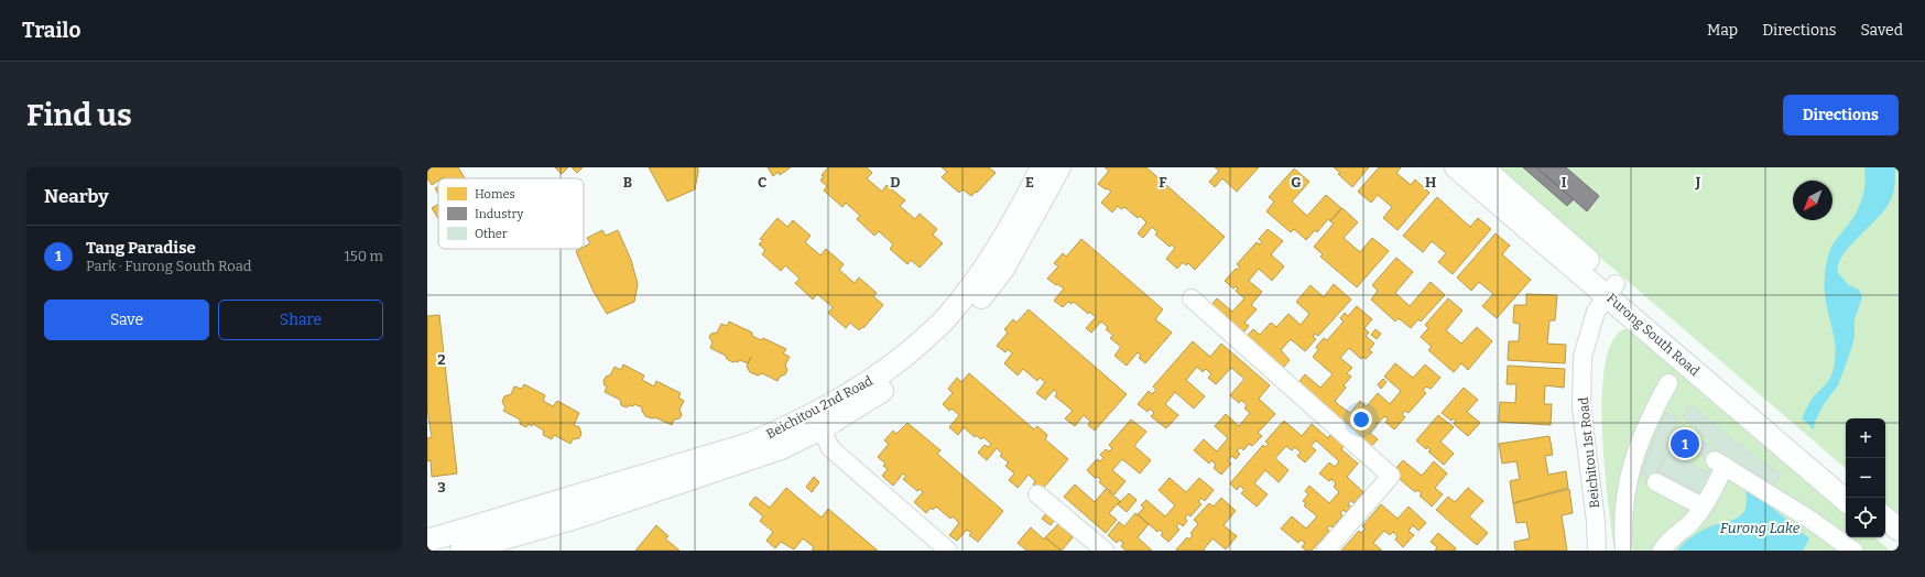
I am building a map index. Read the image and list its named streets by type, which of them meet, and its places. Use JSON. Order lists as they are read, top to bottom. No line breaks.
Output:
{"streets":{"main road":["Furong South Road","Beichitou 2nd Road"],"street":["Beichitou 1st Road"]},"crossings":[["Furong South Road","Beichitou 1st Road"]],"water":["Furong Lake"],"legend":["Homes","Industry","Other"],"north":"bottom left","page":{"header":"Trailo","nav":["Map","Directions","Saved"],"buttons":["Directions",["Save","Share"]],"title":"Find us","heading":"Nearby","list":[{"mark":"1","name":"Tang Paradise","note":"Park · Furong South Road","value":"150 m"}],"map_buttons":["+","−"],"pins":"1"},"grid":{"columns":["B","C","D","E","F","G","H","I","J"],"rows":["2","3"]}}
